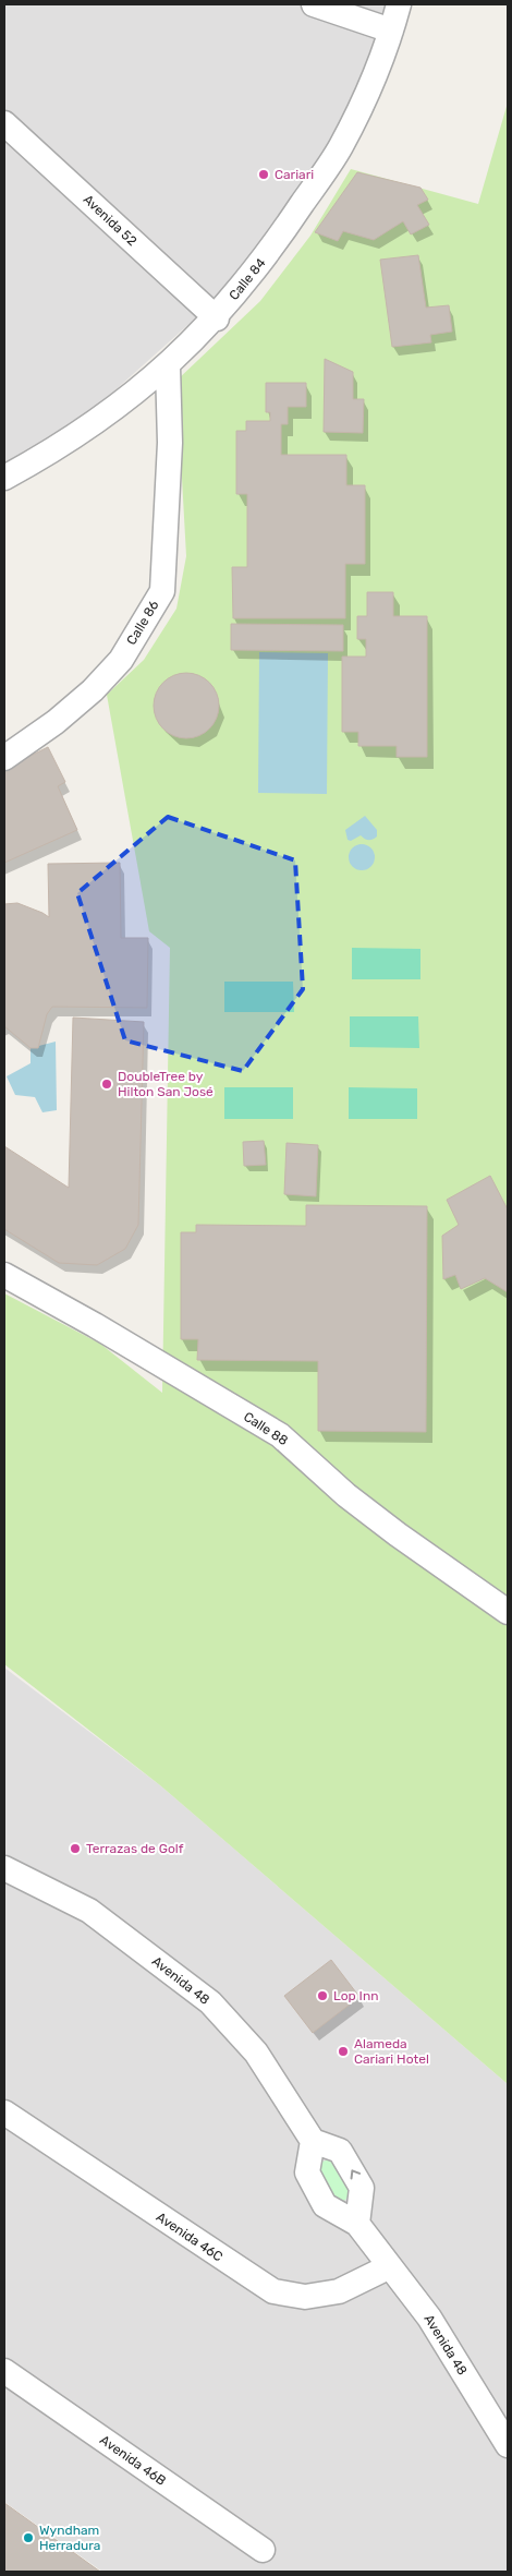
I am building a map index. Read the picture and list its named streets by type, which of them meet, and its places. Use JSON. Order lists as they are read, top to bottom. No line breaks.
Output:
{"streets":{"street":["Avenida 52","Calle 84","Calle 86","Calle 88","Avenida 48","Avenida 46C","Avenida 46B"]},"crossings":[["Avenida 52","Calle 84"],["Calle 84","Calle 86"],["Avenida 48","Avenida 46C"]],"places":["Cariari","DoubleTree by Hilton San José","Terrazas de Golf","Lop Inn","Alameda Cariari Hotel","Wyndham Herradura"]}
